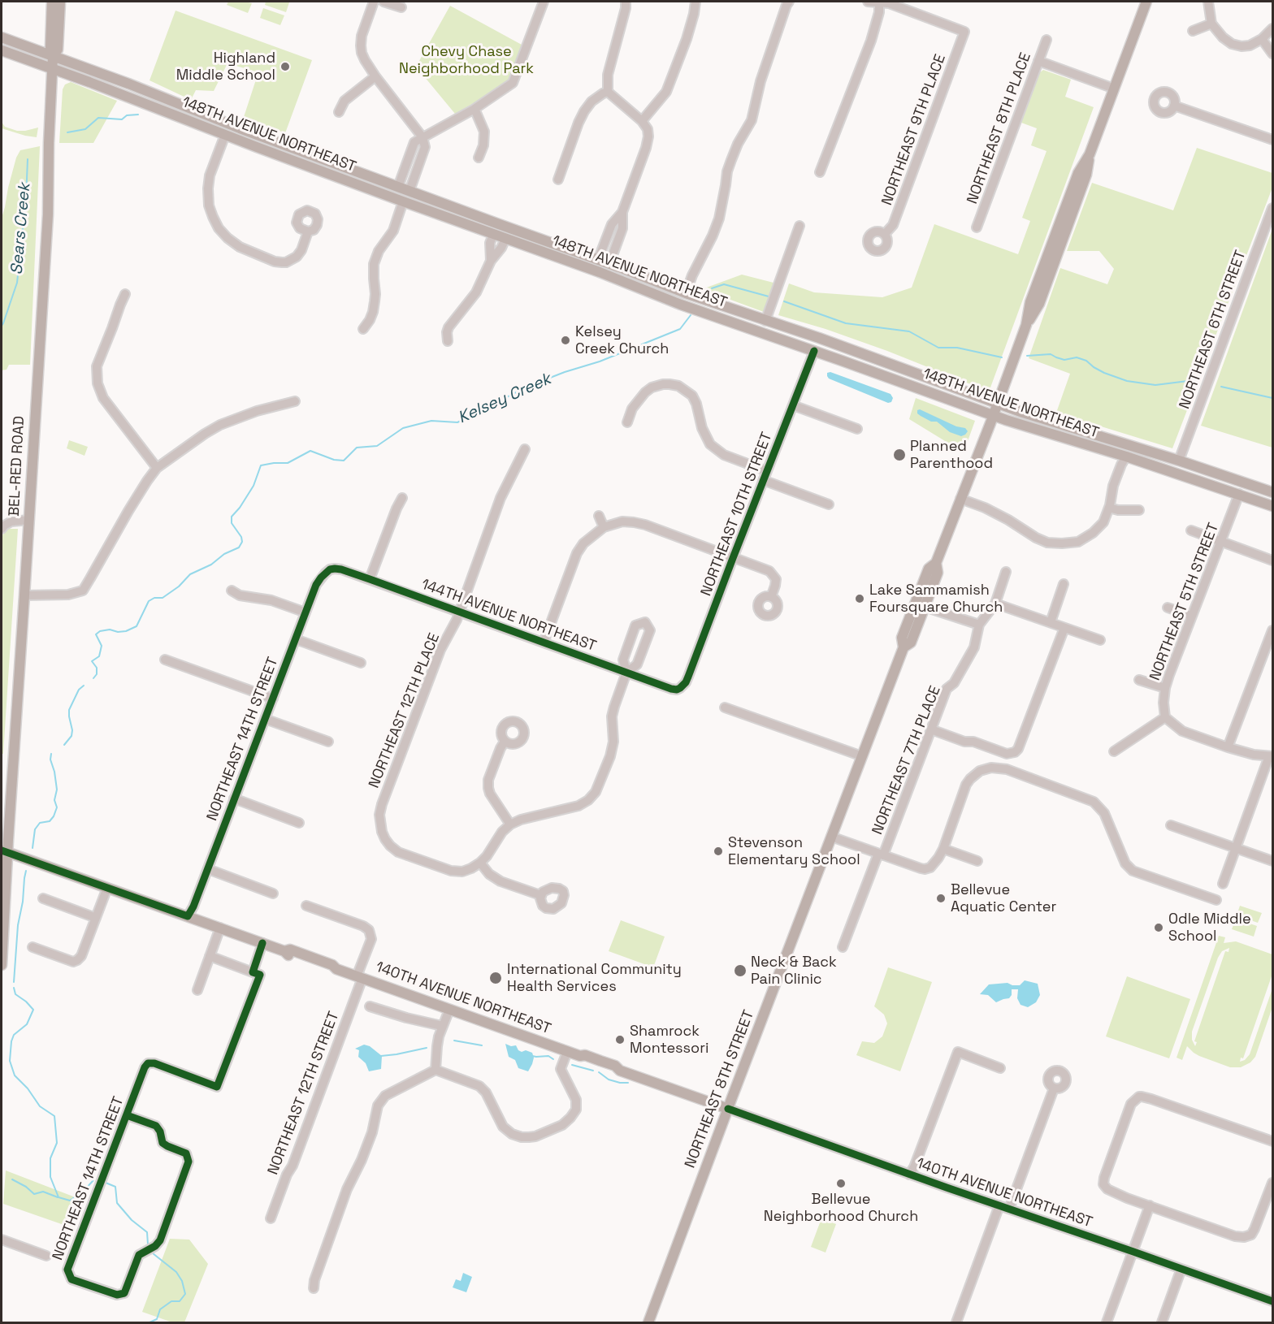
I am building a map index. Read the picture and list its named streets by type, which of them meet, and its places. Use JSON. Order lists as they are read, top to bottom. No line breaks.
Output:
{"streets":{"main road":["148TH AVENUE NORTHEAST","BEL-RED ROAD","140TH AVENUE NORTHEAST","NORTHEAST 8TH STREET"],"street":["NORTHEAST 8TH PLACE","NORTHEAST 9TH PLACE","NORTHEAST 6TH STREET","NORTHEAST 10TH STREET","NORTHEAST 5TH STREET","144TH AVENUE NORTHEAST","NORTHEAST 12TH PLACE","NORTHEAST 14TH STREET","NORTHEAST 7TH PLACE","NORTHEAST 12TH STREET"]},"crossings":[["148TH AVENUE NORTHEAST","NORTHEAST 6TH STREET"],["148TH AVENUE NORTHEAST","BEL-RED ROAD"],["148TH AVENUE NORTHEAST","NORTHEAST 10TH STREET"],["148TH AVENUE NORTHEAST","NORTHEAST 5TH STREET"],["148TH AVENUE NORTHEAST","NORTHEAST 8TH STREET"],["BEL-RED ROAD","140TH AVENUE NORTHEAST"],["NORTHEAST 10TH STREET","144TH AVENUE NORTHEAST"],["144TH AVENUE NORTHEAST","NORTHEAST 12TH PLACE"],["144TH AVENUE NORTHEAST","NORTHEAST 14TH STREET"],["NORTHEAST 14TH STREET","140TH AVENUE NORTHEAST"],["140TH AVENUE NORTHEAST","NORTHEAST 8TH STREET"],["140TH AVENUE NORTHEAST","NORTHEAST 12TH STREET"]],"water":["Sears Creek","Kelsey Creek"],"parks":["Chevy Chase Neighborhood Park"],"places":["Highland Middle School","Kelsey Creek Church","Planned Parenthood","Lake Sammamish Foursquare Church","Stevenson Elementary School","Bellevue Aquatic Center","Odle Middle School","Neck & Back Pain Clinic","International Community Health Services","Shamrock Montessori","Bellevue Neighborhood Church"]}
